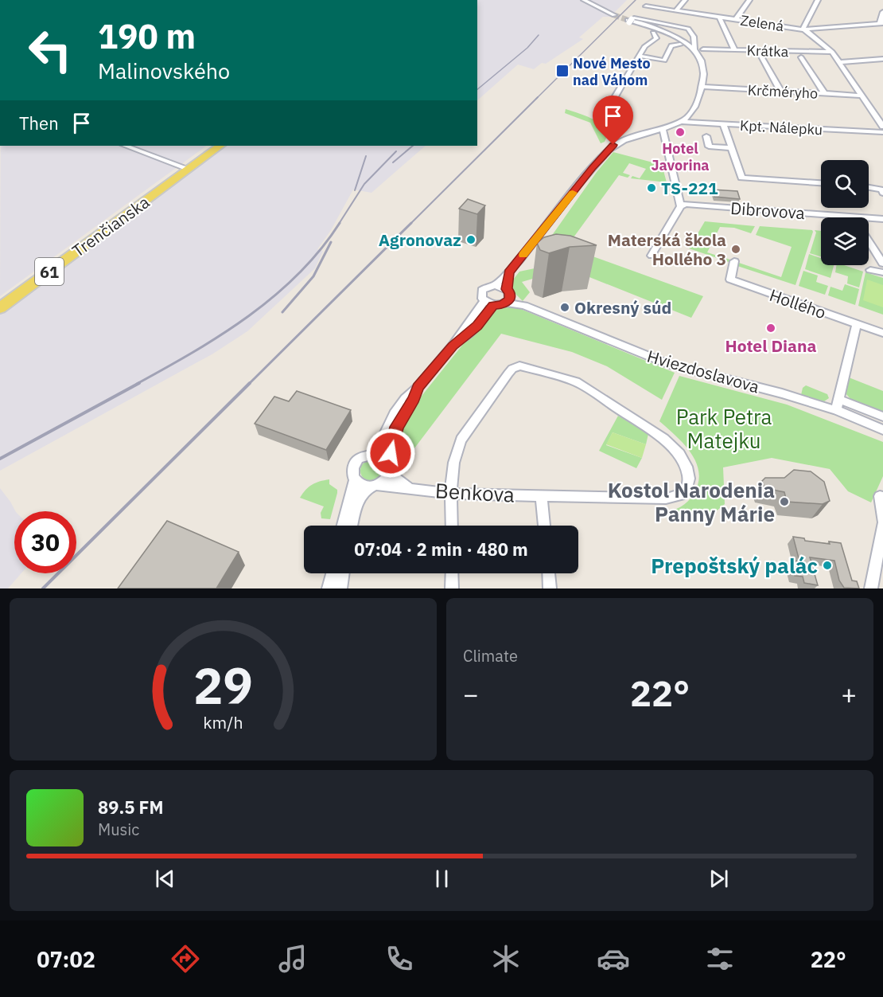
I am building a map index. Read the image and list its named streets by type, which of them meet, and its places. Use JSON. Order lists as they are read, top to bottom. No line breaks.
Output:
{"streets":{"main road":["Trenčianska","61"],"street":["Zelená","Krátka","Krčméryho","Kpt. Nálepku","Dibrovova","Hollého","Hviezdoslavova","Benkova"]},"crossings":[["Zelená","Krátka"],["Krátka","Krčméryho"],["Kpt. Nálepku","Dibrovova"]],"parks":["Park Petra Matejku"],"places":{"transit":["Nové Mesto nad Váhom"],"other":["Hotel Javorina","TS-221","Agronovaz","Materská škola Hollého 3","Okresný súd","Hotel Diana","Kostol Narodenia Panny Márie","Prepoštský palác"]},"page":{"turn":["190 m","Malinovského"],"then":"Then","limit":"30","trip":"07:04 · 2 min · 480 m","tile":"Climate","heat":["−","22°","+"],"song":["89.5 FM","Music"],"tabs":["07:02","22°"],"gauge":["29","km/h"]}}
